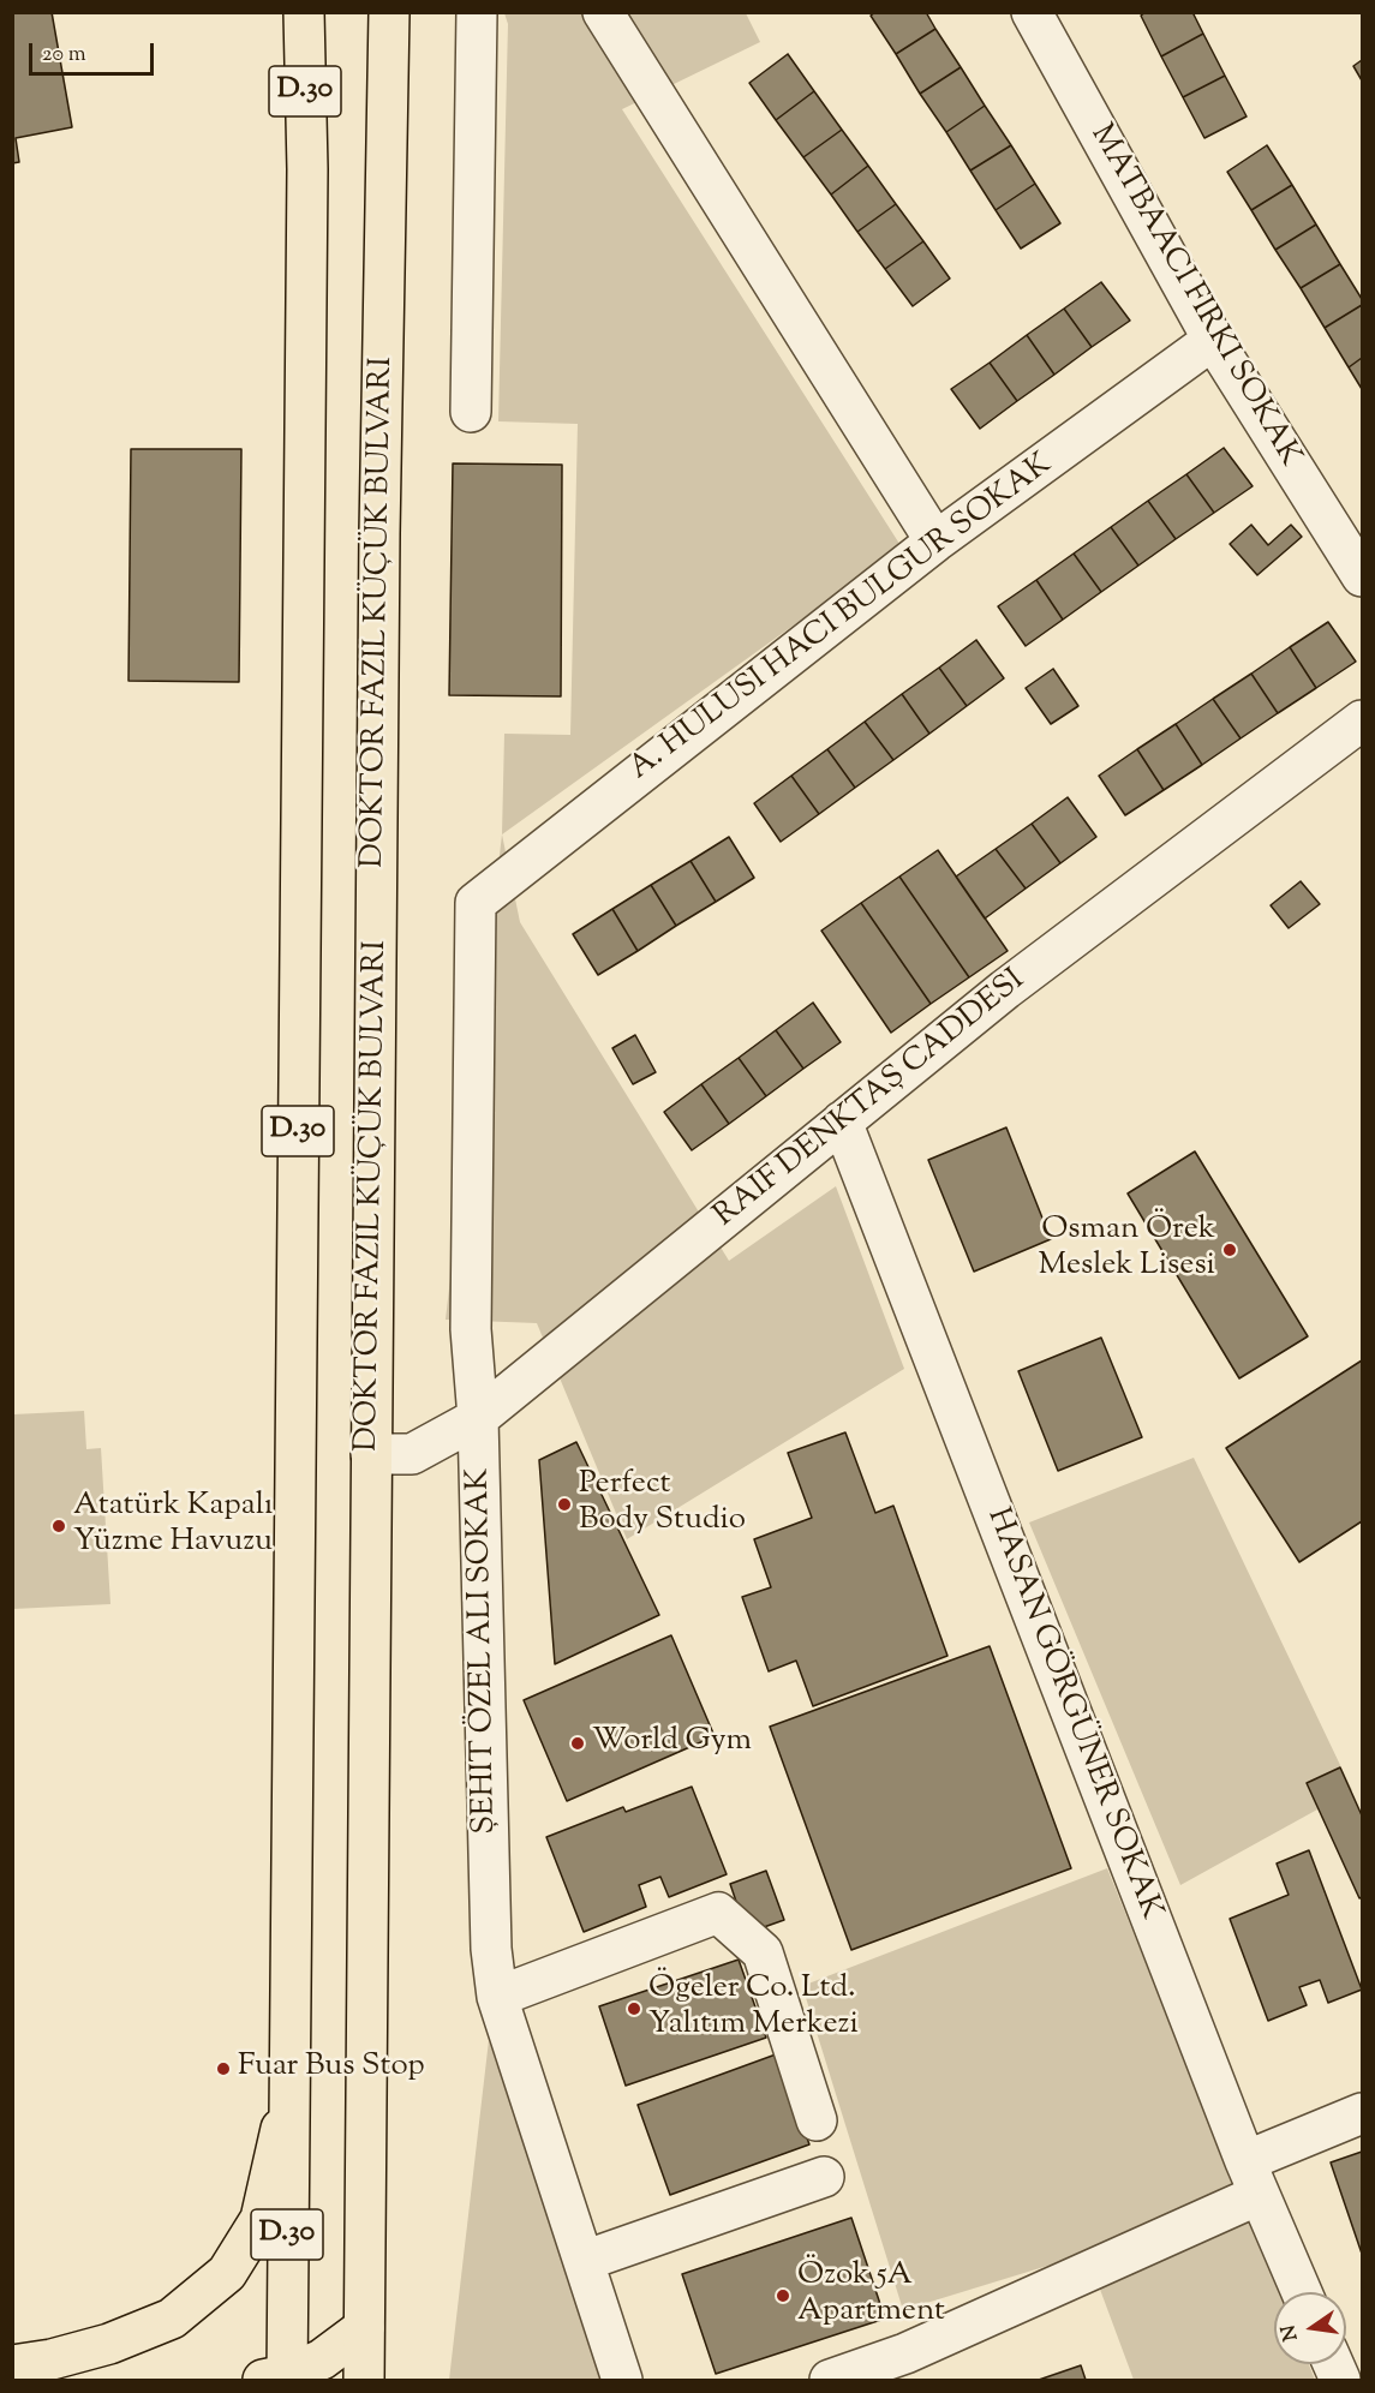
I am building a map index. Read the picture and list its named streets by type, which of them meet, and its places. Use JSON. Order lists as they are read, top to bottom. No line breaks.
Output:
{"streets":{"main road":["D.30"],"street":["RAIF DENKTAŞ CADDESI","ŞEHIT ÖZEL ALI SOKAK","HASAN GÖRGÜNER SOKAK"]},"crossings":[["D.30","RAIF DENKTAŞ CADDESI"],["RAIF DENKTAŞ CADDESI","ŞEHIT ÖZEL ALI SOKAK"],["RAIF DENKTAŞ CADDESI","HASAN GÖRGÜNER SOKAK"]],"places":["Osman Örek Meslek Lisesi","Perfect Body Studio","Atatürk Kapalı Yüzme Havuzu","World Gym","Ögeler Co. Ltd. Yalıtım Merkezi","Fuar Bus Stop","Özok 5A Apartment"],"scale_bar":"20 m","north":"left"}
